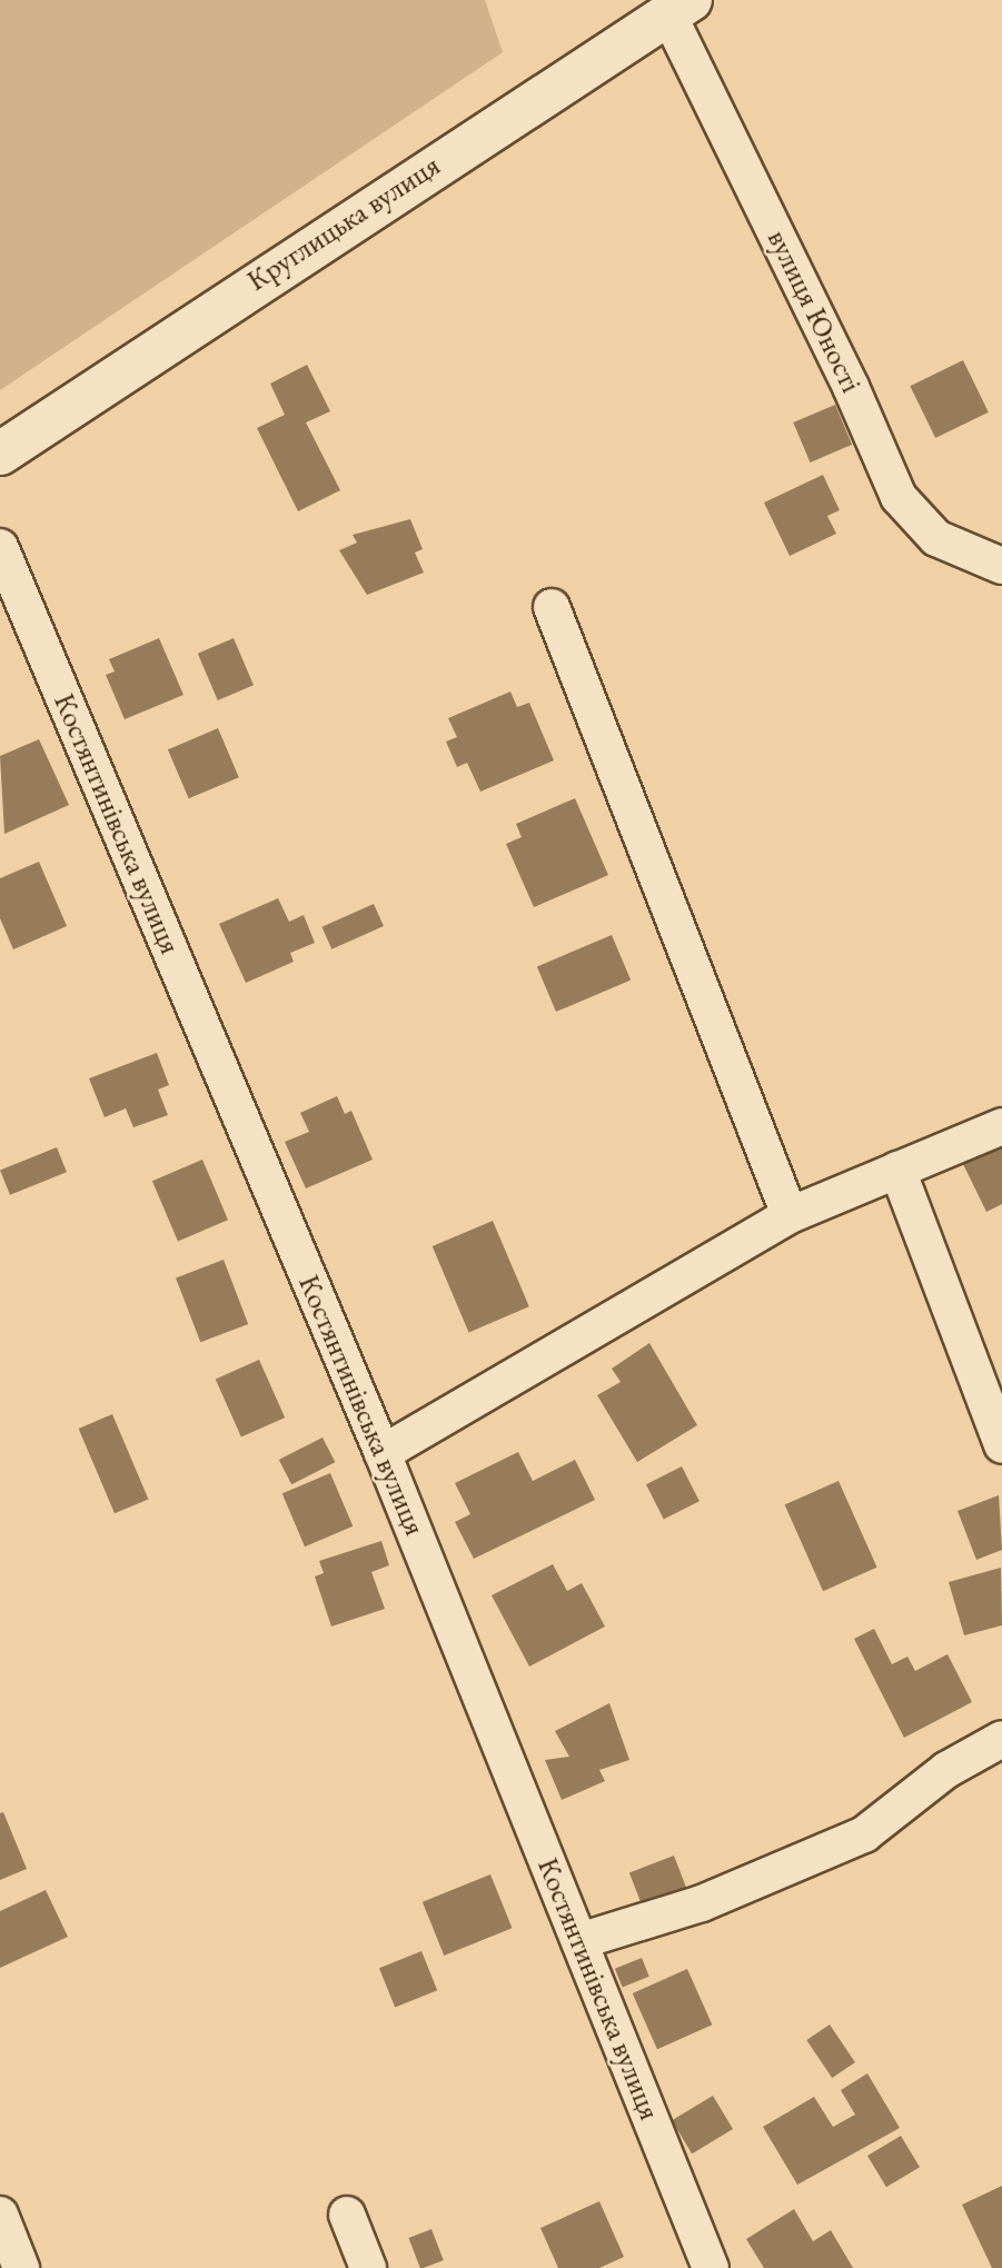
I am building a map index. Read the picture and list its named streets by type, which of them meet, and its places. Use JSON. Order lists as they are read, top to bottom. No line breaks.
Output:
{"streets":{"street":["Круглицька вулиця","вулиця Юності","Костянтинівська вулиця"]},"crossings":[["Круглицька вулиця","вулиця Юності"]]}
